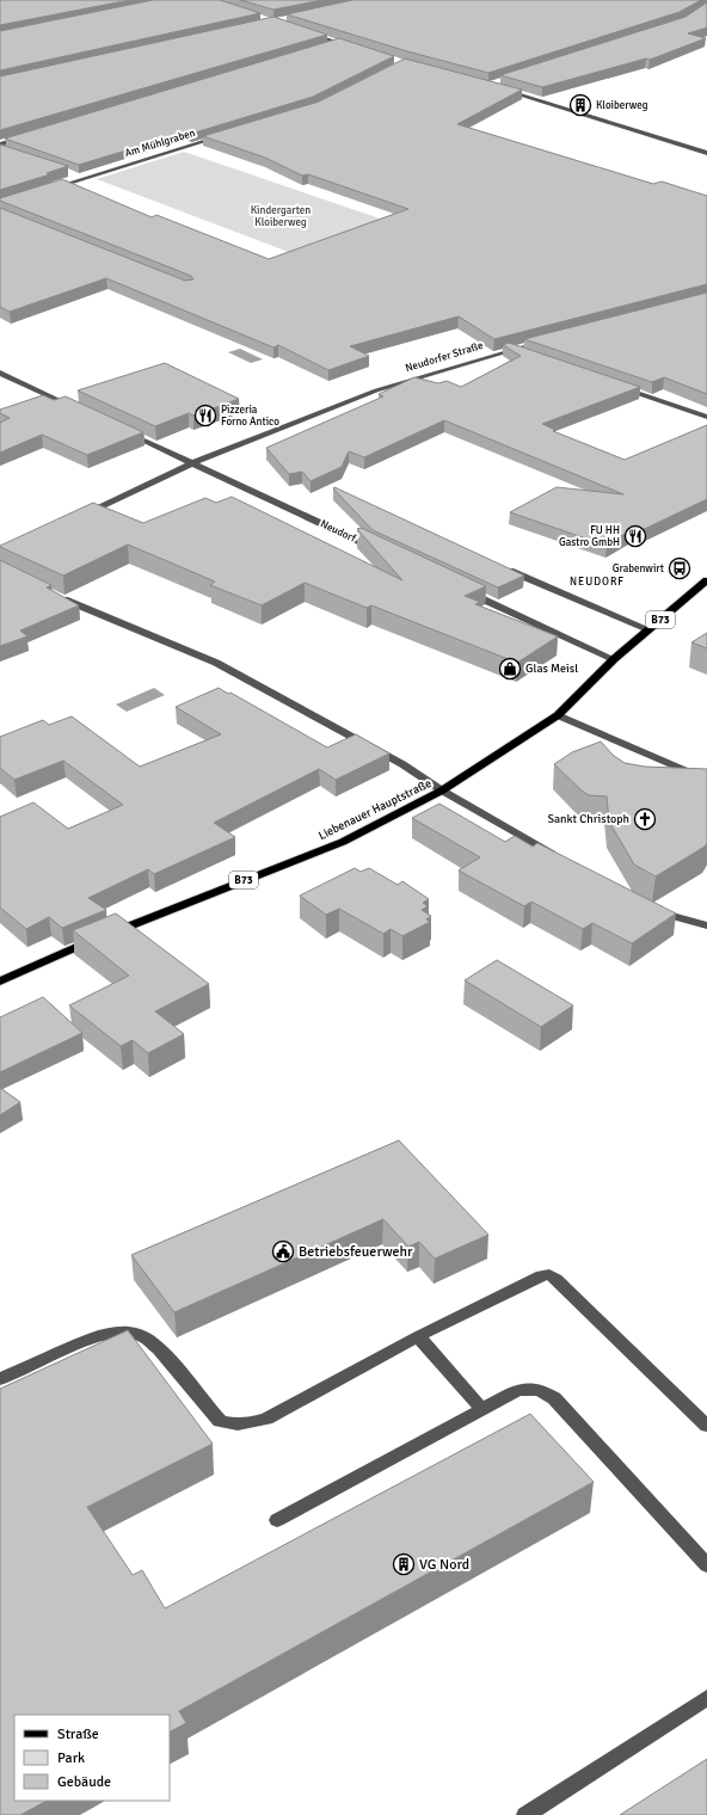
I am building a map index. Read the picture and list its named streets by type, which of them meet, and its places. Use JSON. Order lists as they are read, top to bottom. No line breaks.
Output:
{"streets":{"main road":["B73","Liebenauer Hauptstraße"],"street":["Am Mühlgraben","Neudorfer Straße","Neudorf"]},"crossings":[["Neudorfer Straße","Neudorf"]],"districts":["NEUDORF"],"parks":["Kindergarten Kloiberweg"],"places":{"building":["Kloiberweg","VG Nord"],"restaurant":["Pizzeria Forno Antico","FU HH Gastro GmbH"],"bus stop":["Grabenwirt"],"shop":["Glas Meisl"],"church":["Sankt Christoph"],"public building":["Betriebsfeuerwehr"]},"legend":["Straße","Park","Gebäude"]}
